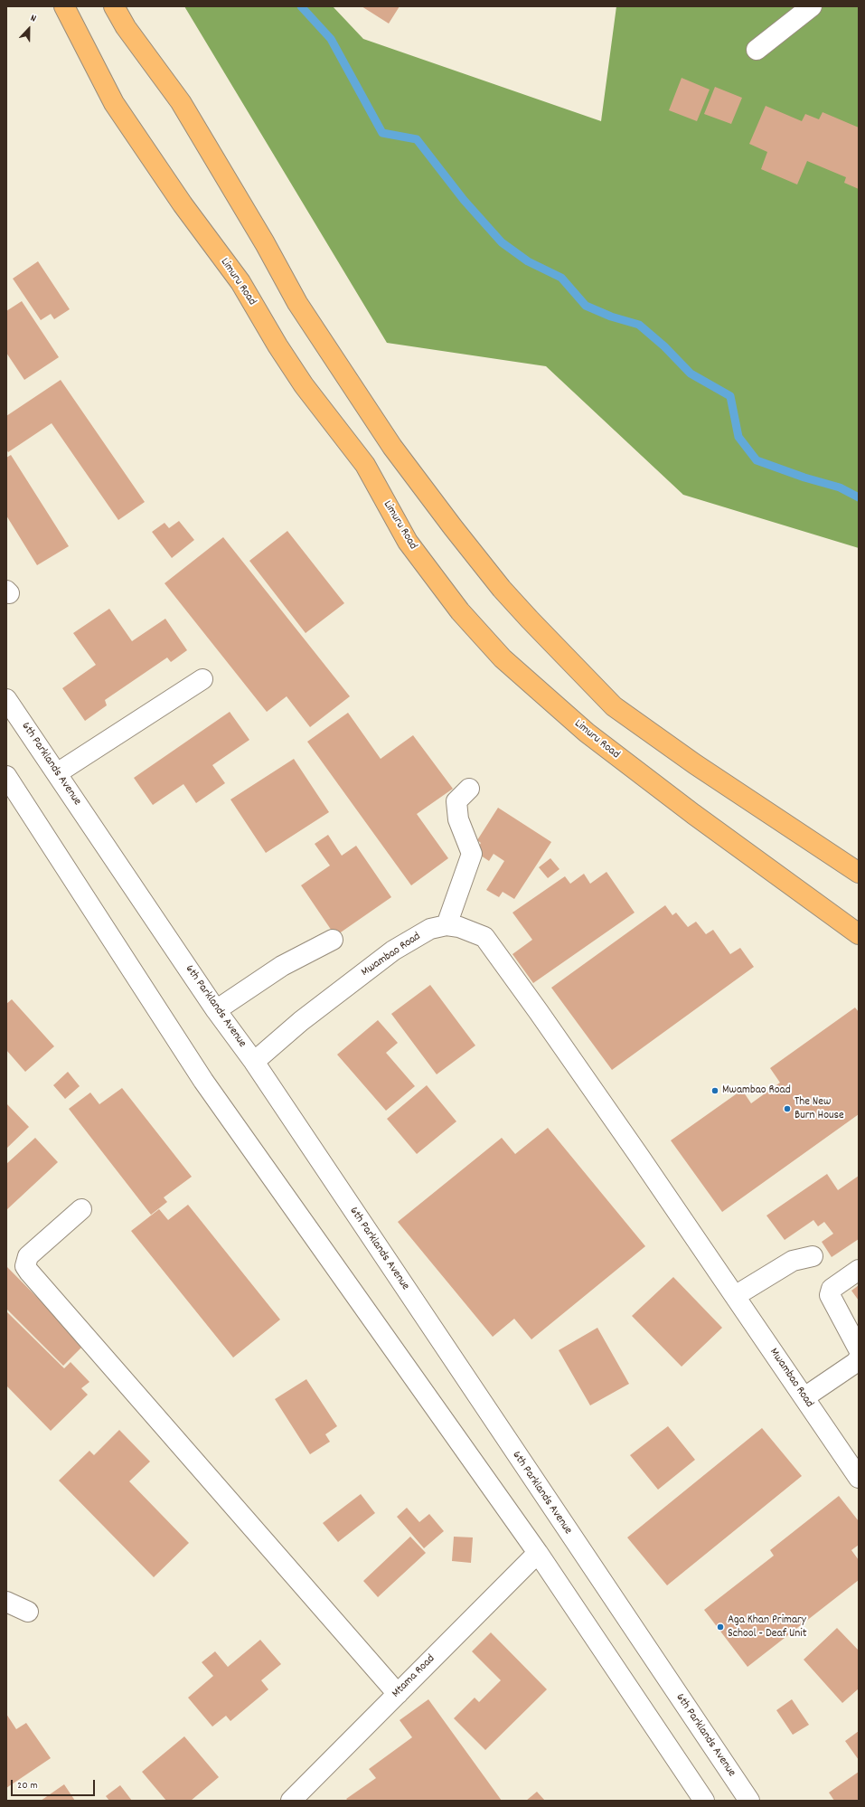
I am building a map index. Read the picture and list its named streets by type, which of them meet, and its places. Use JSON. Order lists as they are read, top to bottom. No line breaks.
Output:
{"streets":{"main road":["Limuru Road"],"street":["6th Parklands Avenue","Mwambao Road","Mtama Road"]},"crossings":[["6th Parklands Avenue","Mwambao Road"]],"places":["Mwambao Road","The New Burn House","Aga Khan Primary School - Deaf Unit"],"scale_bar":"20 m","north":"top"}
